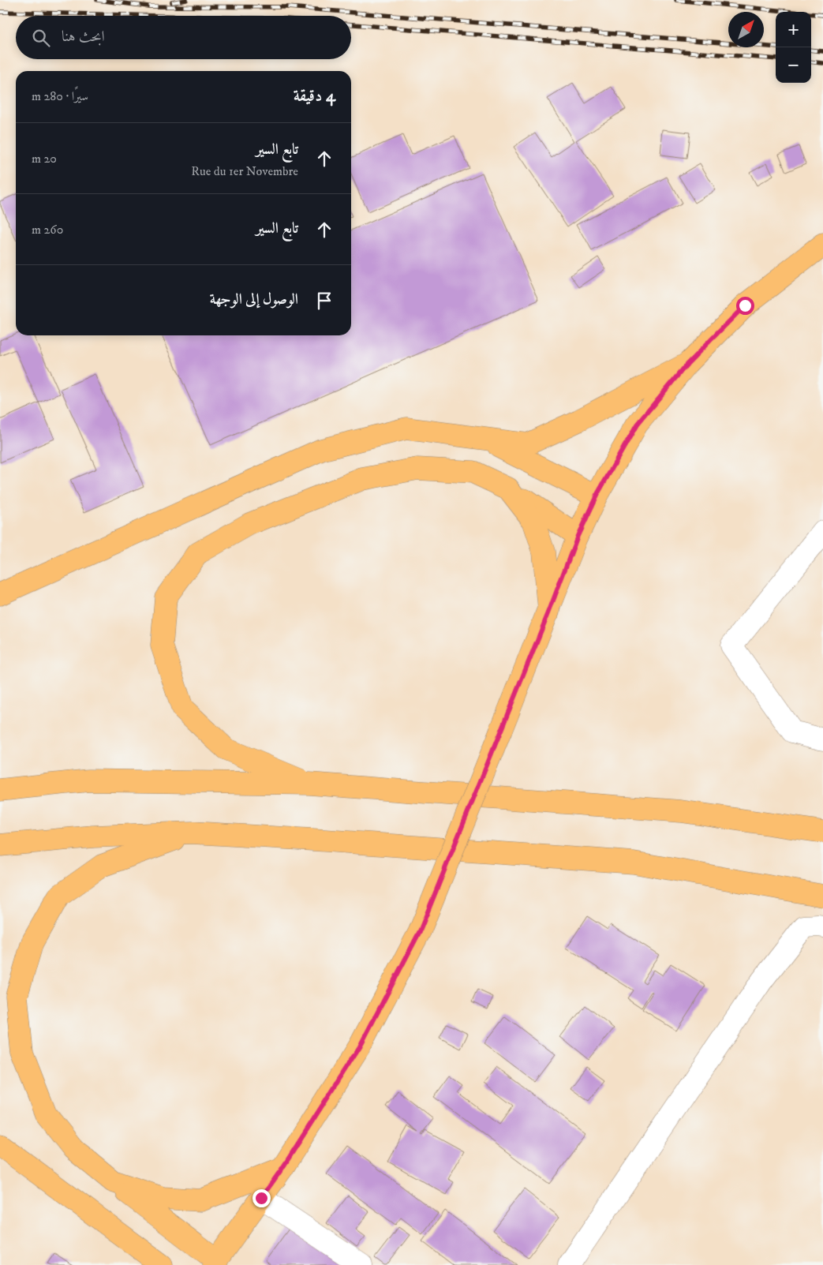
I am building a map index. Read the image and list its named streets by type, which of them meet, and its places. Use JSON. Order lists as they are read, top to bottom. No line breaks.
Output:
{"north":"top right","page":{"map_buttons":["+","−"],"search":"ابحث هنا","heading":["4 دقيقة","سيرًا · 280 m"],"list":[["تابع السير","Rue du 1er Novembre","20 m"],["تابع السير","260 m"],"الوصول إلى الوجهة"]}}
